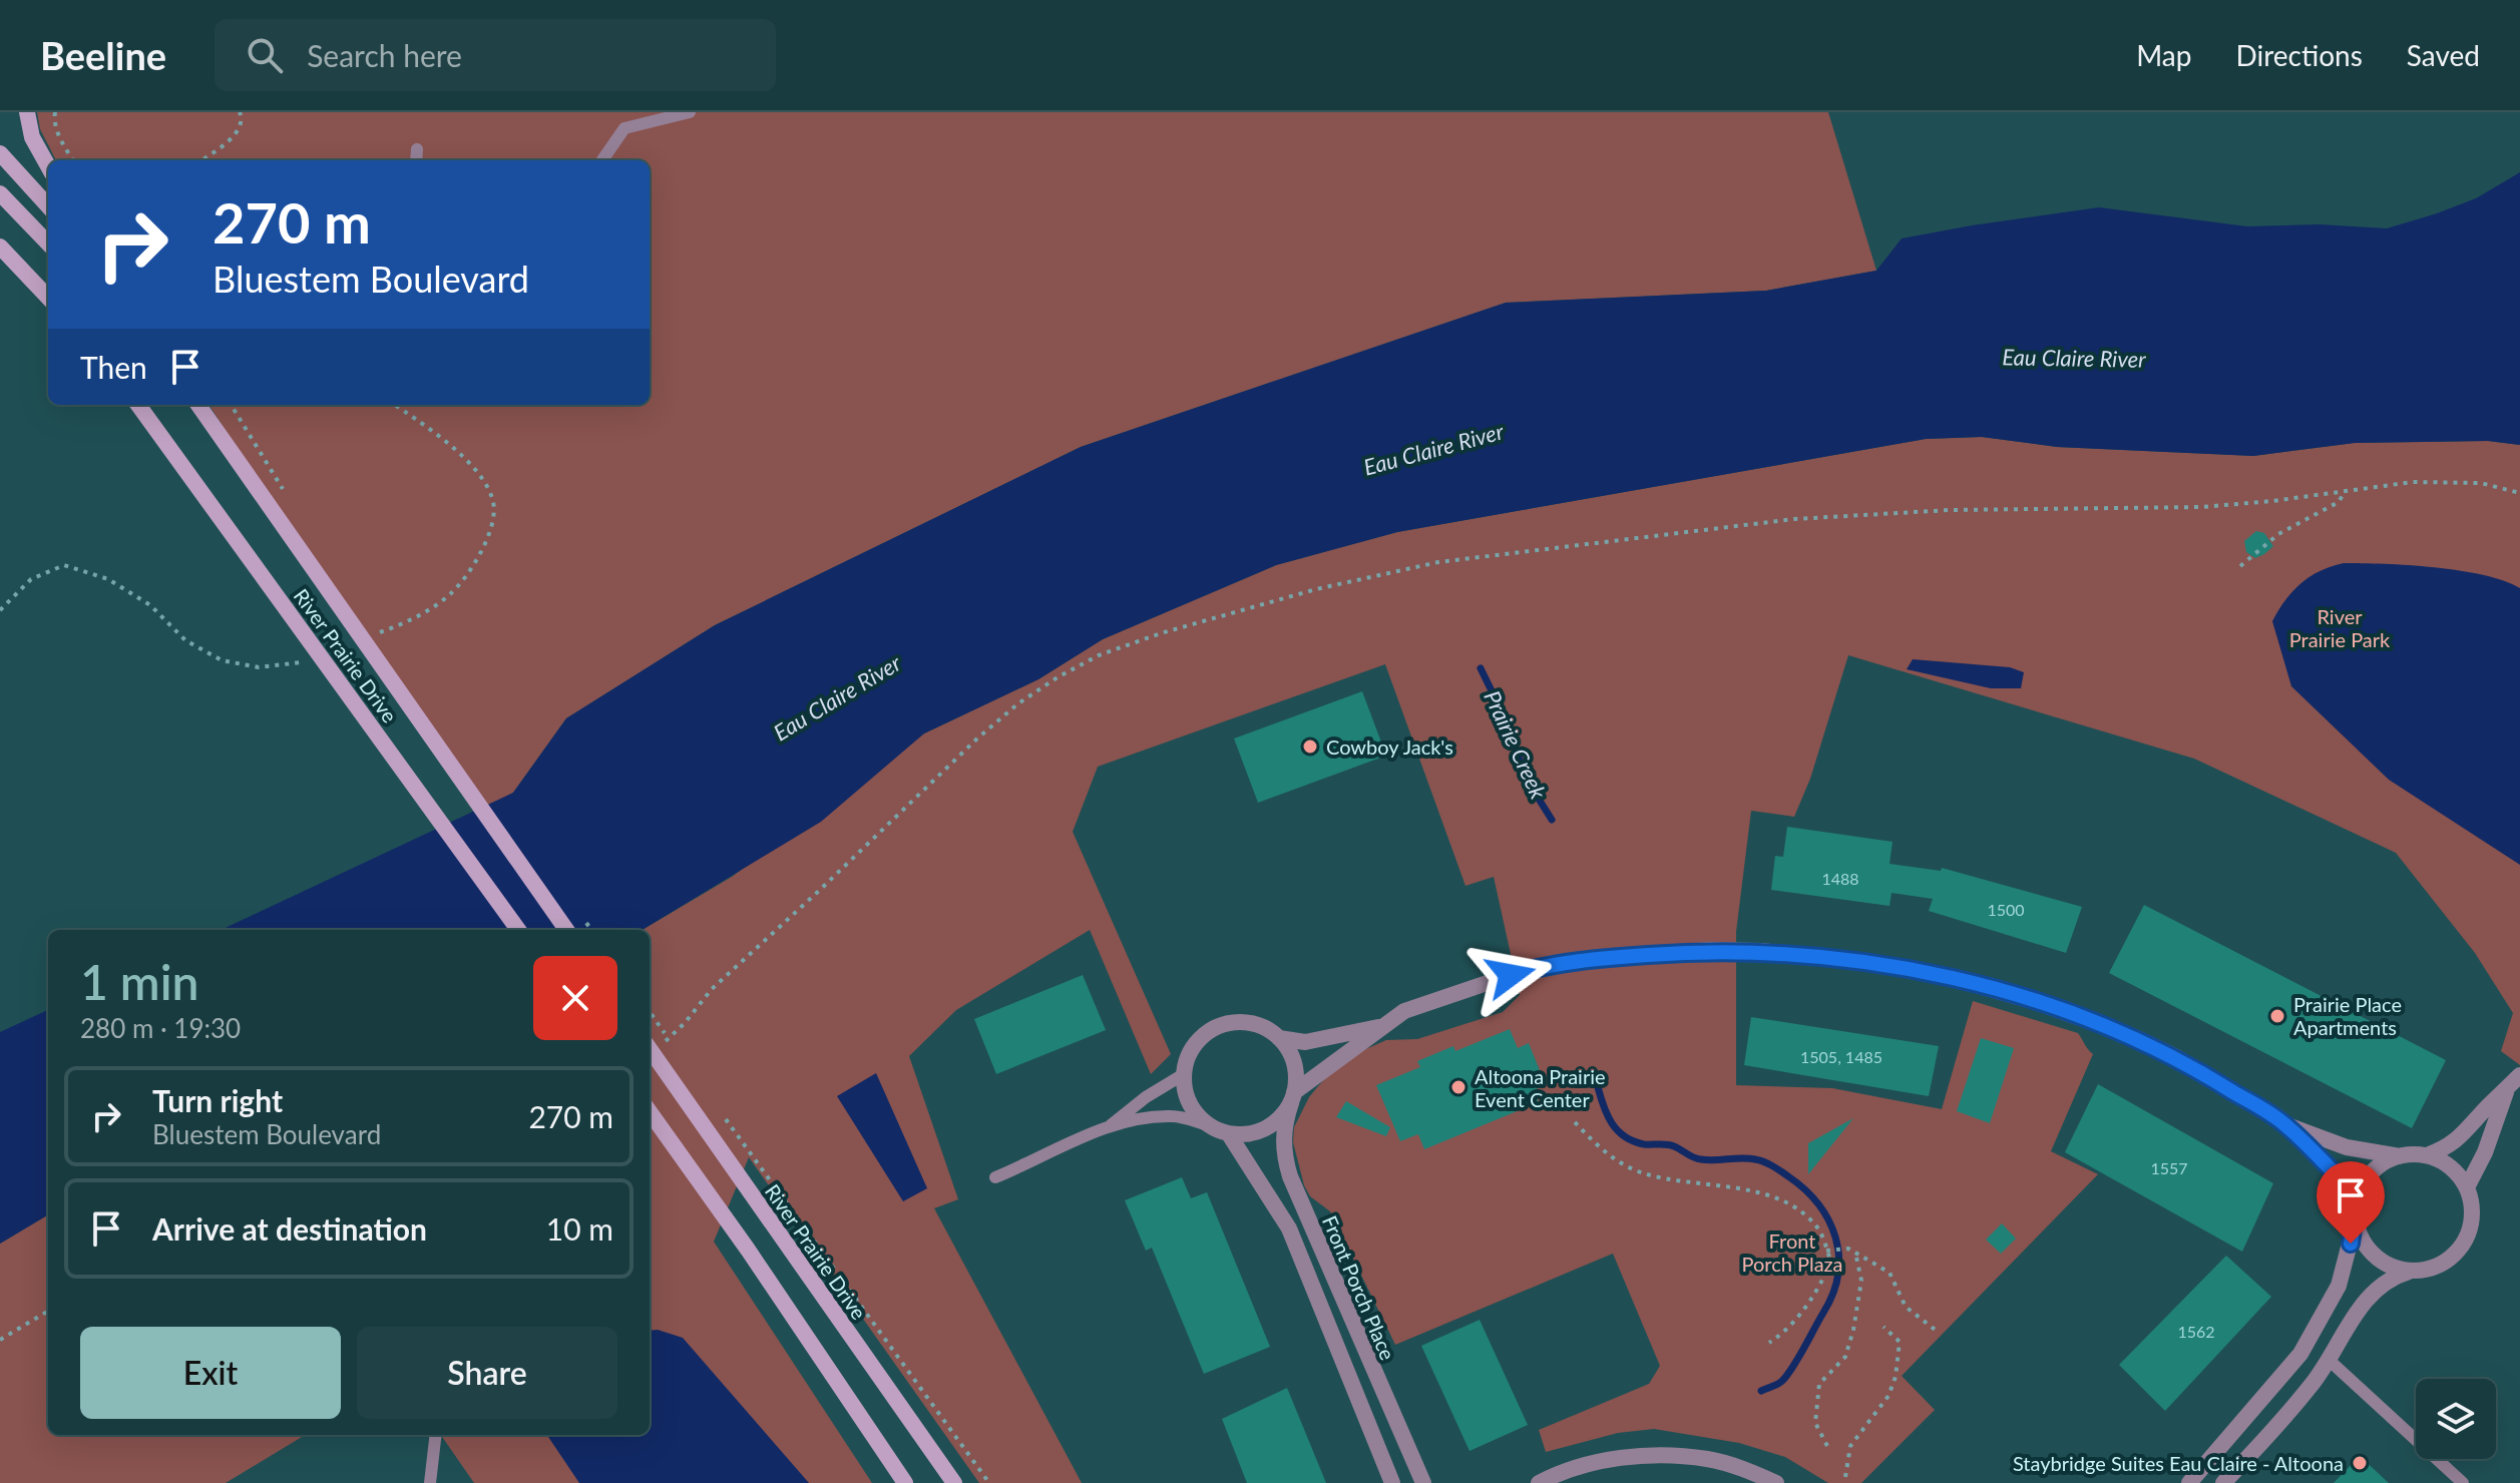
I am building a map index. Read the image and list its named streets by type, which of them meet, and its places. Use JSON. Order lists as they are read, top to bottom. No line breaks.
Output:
{"streets":{"main road":["River Prairie Drive"],"street":["Front Porch Place"]},"water":["Eau Claire River","Prairie Creek"],"parks":["River Prairie Park","Front Porch Plaza"],"places":["Cowboy Jack's","Prairie Place Apartments","Altoona Prairie Event Center","Staybridge Suites Eau Claire - Altoona"],"house_numbers":["1488","1500","1505, 1485","1557","1562"],"page":{"header":"Beeline","search":"Search here","nav":["Map","Directions","Saved"],"turn":["270 m","Bluestem Boulevard"],"then":"Then","heading":["1 min","280 m · 19:30"],"list":[{"name":"Turn right","note":"Bluestem Boulevard","value":"270 m"},{"name":"Arrive at destination","value":"10 m"}],"buttons":["Exit","Share"]}}
